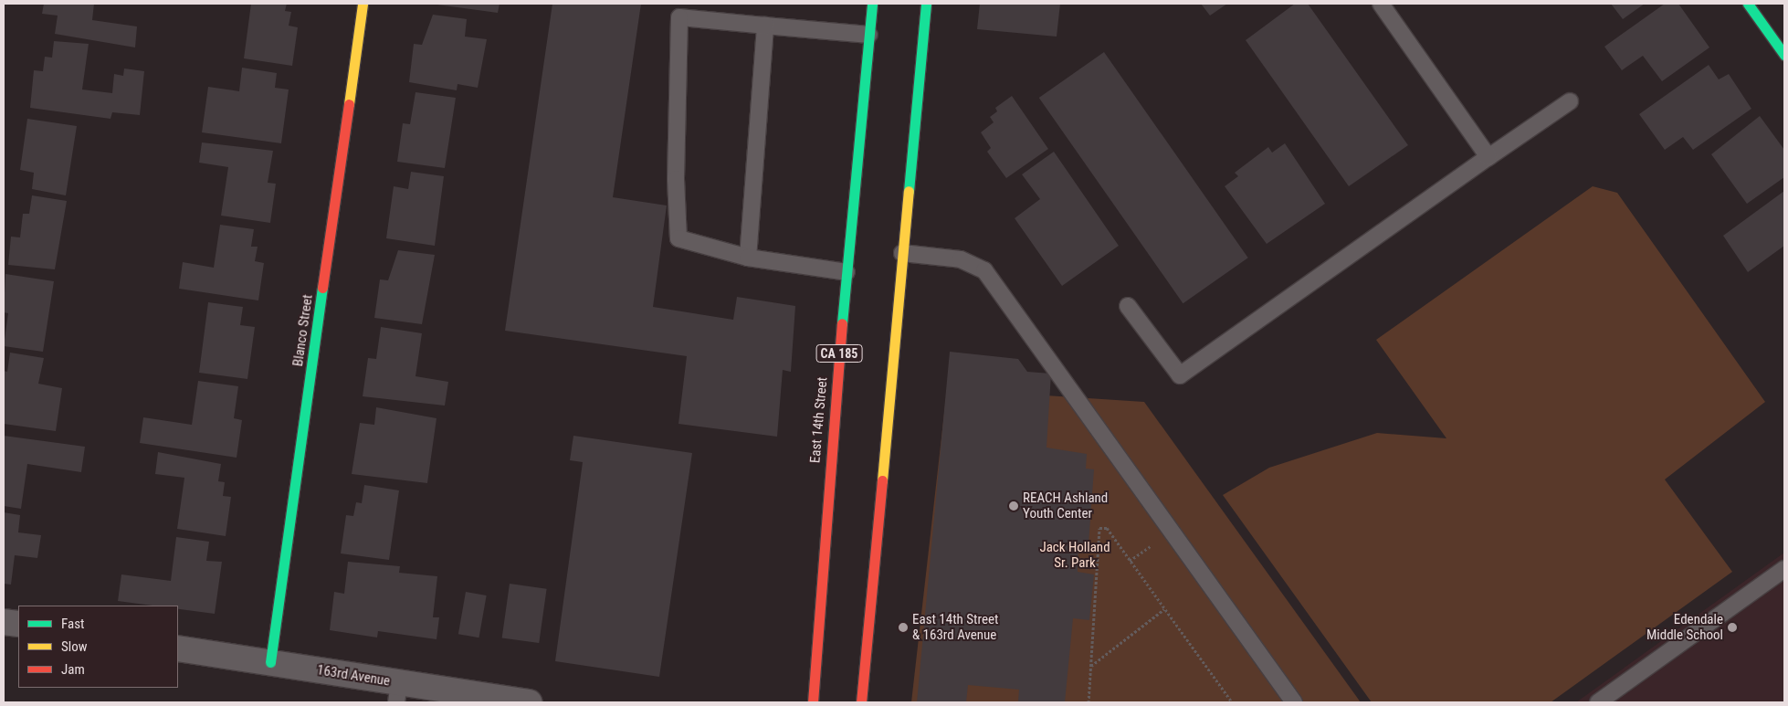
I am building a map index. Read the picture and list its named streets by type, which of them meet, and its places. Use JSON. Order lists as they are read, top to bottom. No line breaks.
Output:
{"streets":{"main road":["Blanco Street","CA 185","East 14th Street"],"street":["163rd Avenue"]},"crossings":[["Blanco Street","163rd Avenue"]],"parks":["Jack Holland Sr. Park"],"places":["REACH Ashland Youth Center","East 14th Street & 163rd Avenue","Edendale Middle School"],"legend":["Fast","Slow","Jam"]}
